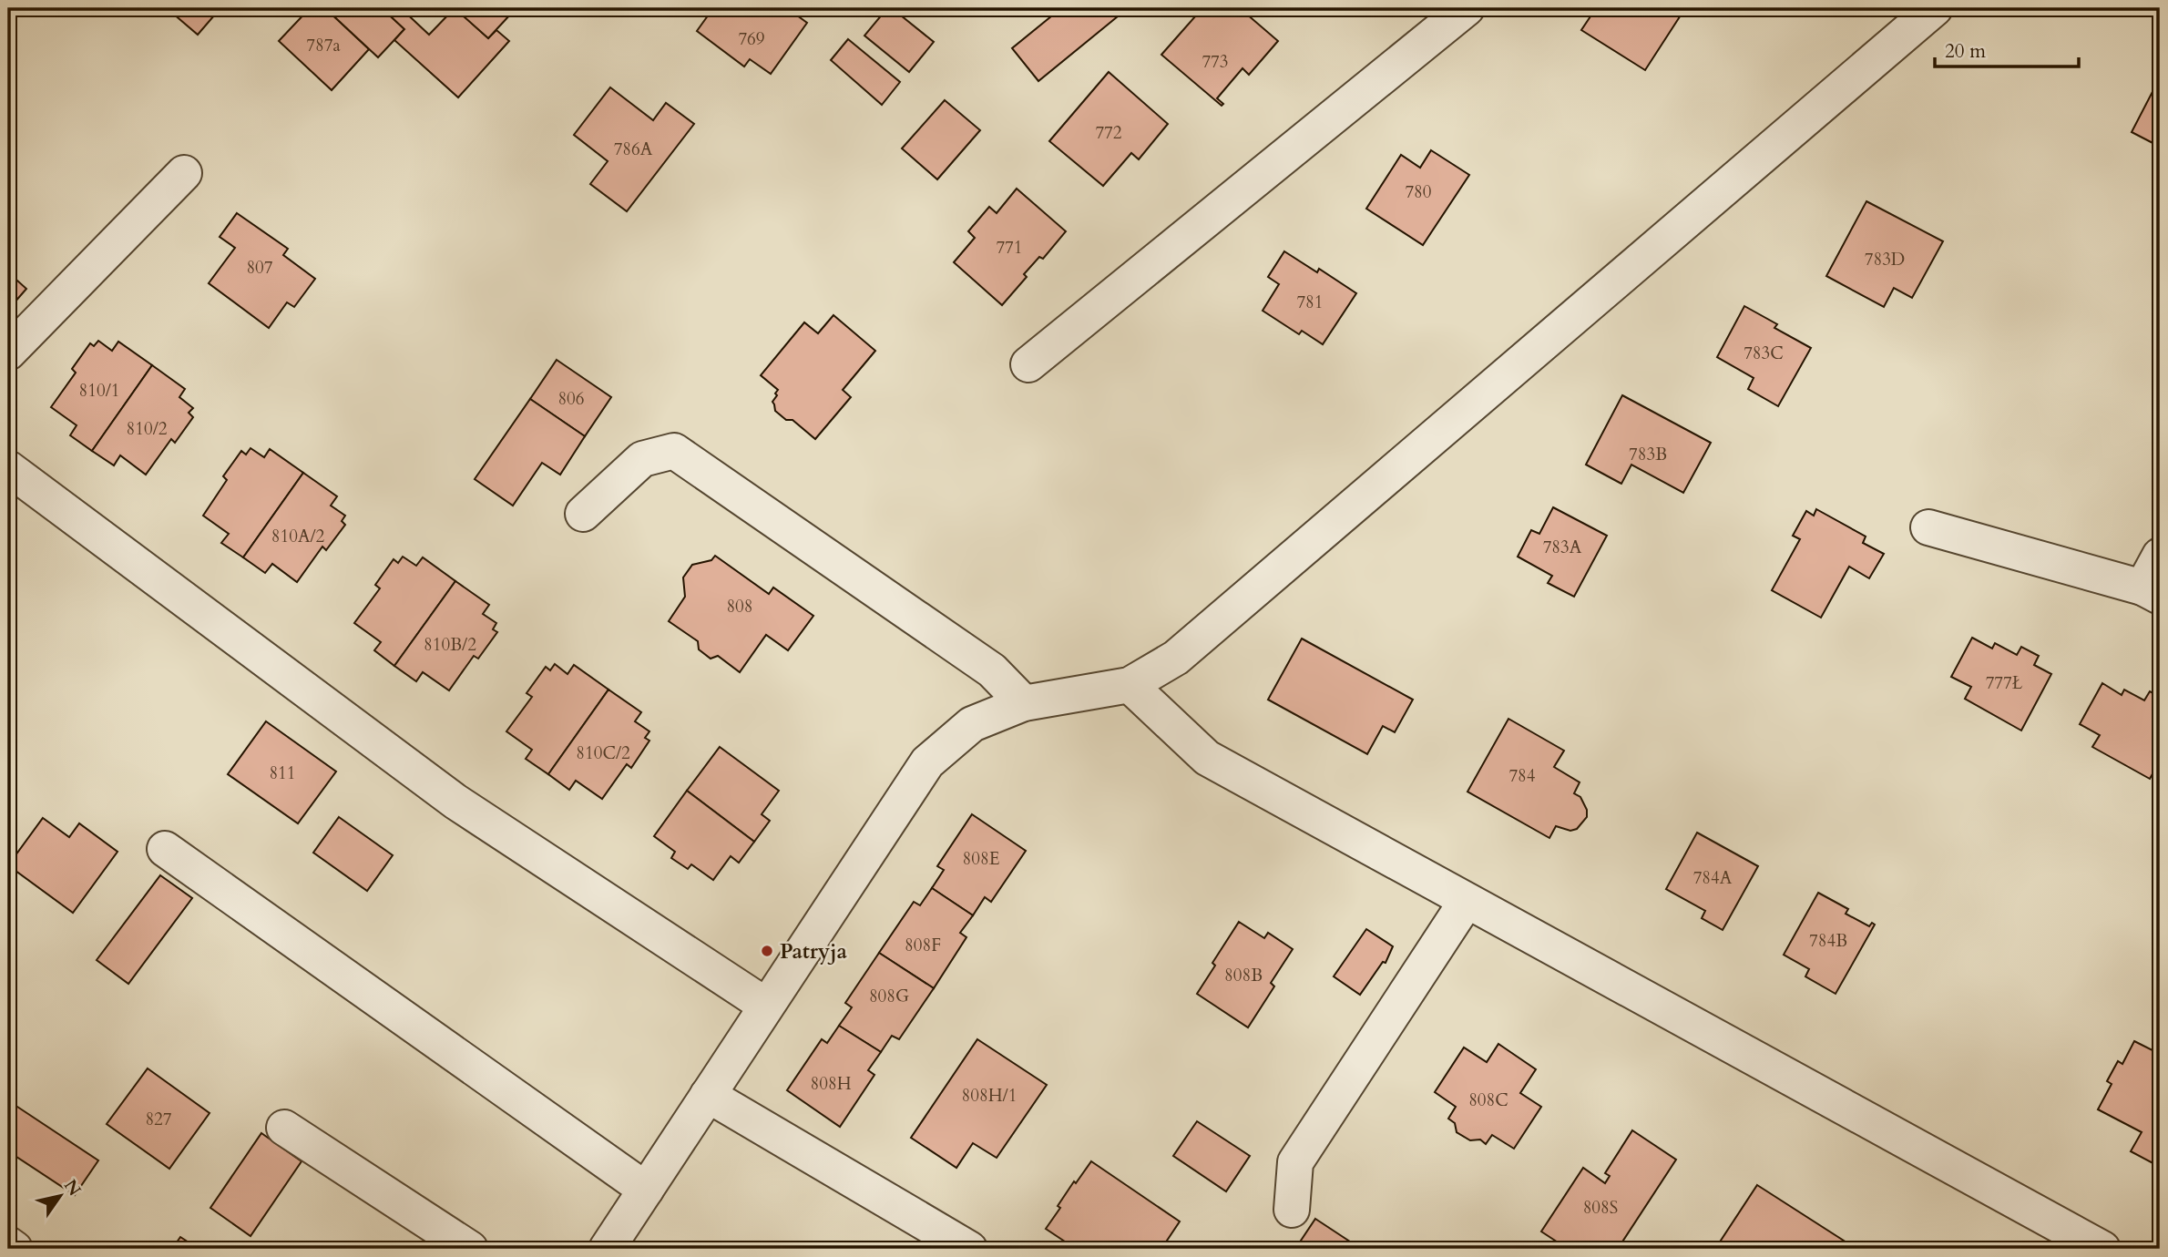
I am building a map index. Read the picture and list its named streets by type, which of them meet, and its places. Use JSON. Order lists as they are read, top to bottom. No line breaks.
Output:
{"places":["Patryja"],"house_numbers":["769","787a","773","772","786A","780","771","783D","807","781","783C","810/1","806","810/2","783B","810A/2","783A","808","810B/2","777Ł","810C/2","811","784","808E","784A","784B","808F","808B","808G","808H","808H/1","808C","827","808S"],"scale_bar":"20 m","north":"top right"}
